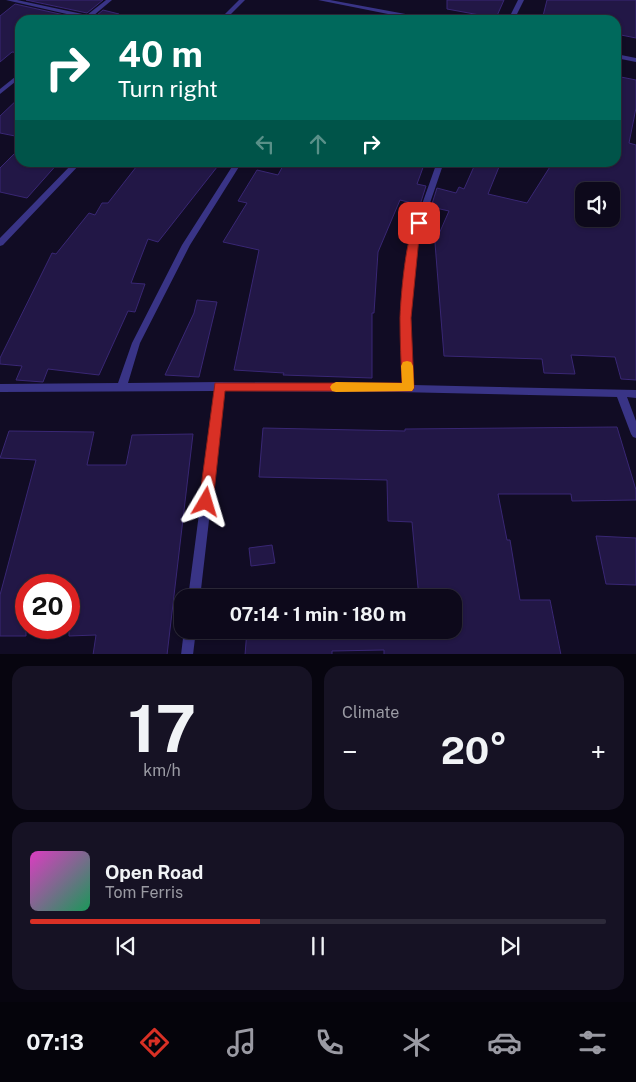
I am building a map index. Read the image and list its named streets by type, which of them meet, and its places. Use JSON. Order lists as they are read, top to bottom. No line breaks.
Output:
{"page":{"turn":["40 m","Turn right"],"limit":"20","trip":"07:14 · 1 min · 180 m","tile":[["17","km/h"],"Climate"],"heat":["−","20°","+"],"song":["Open Road","Tom Ferris"],"tabs":"07:13"}}
